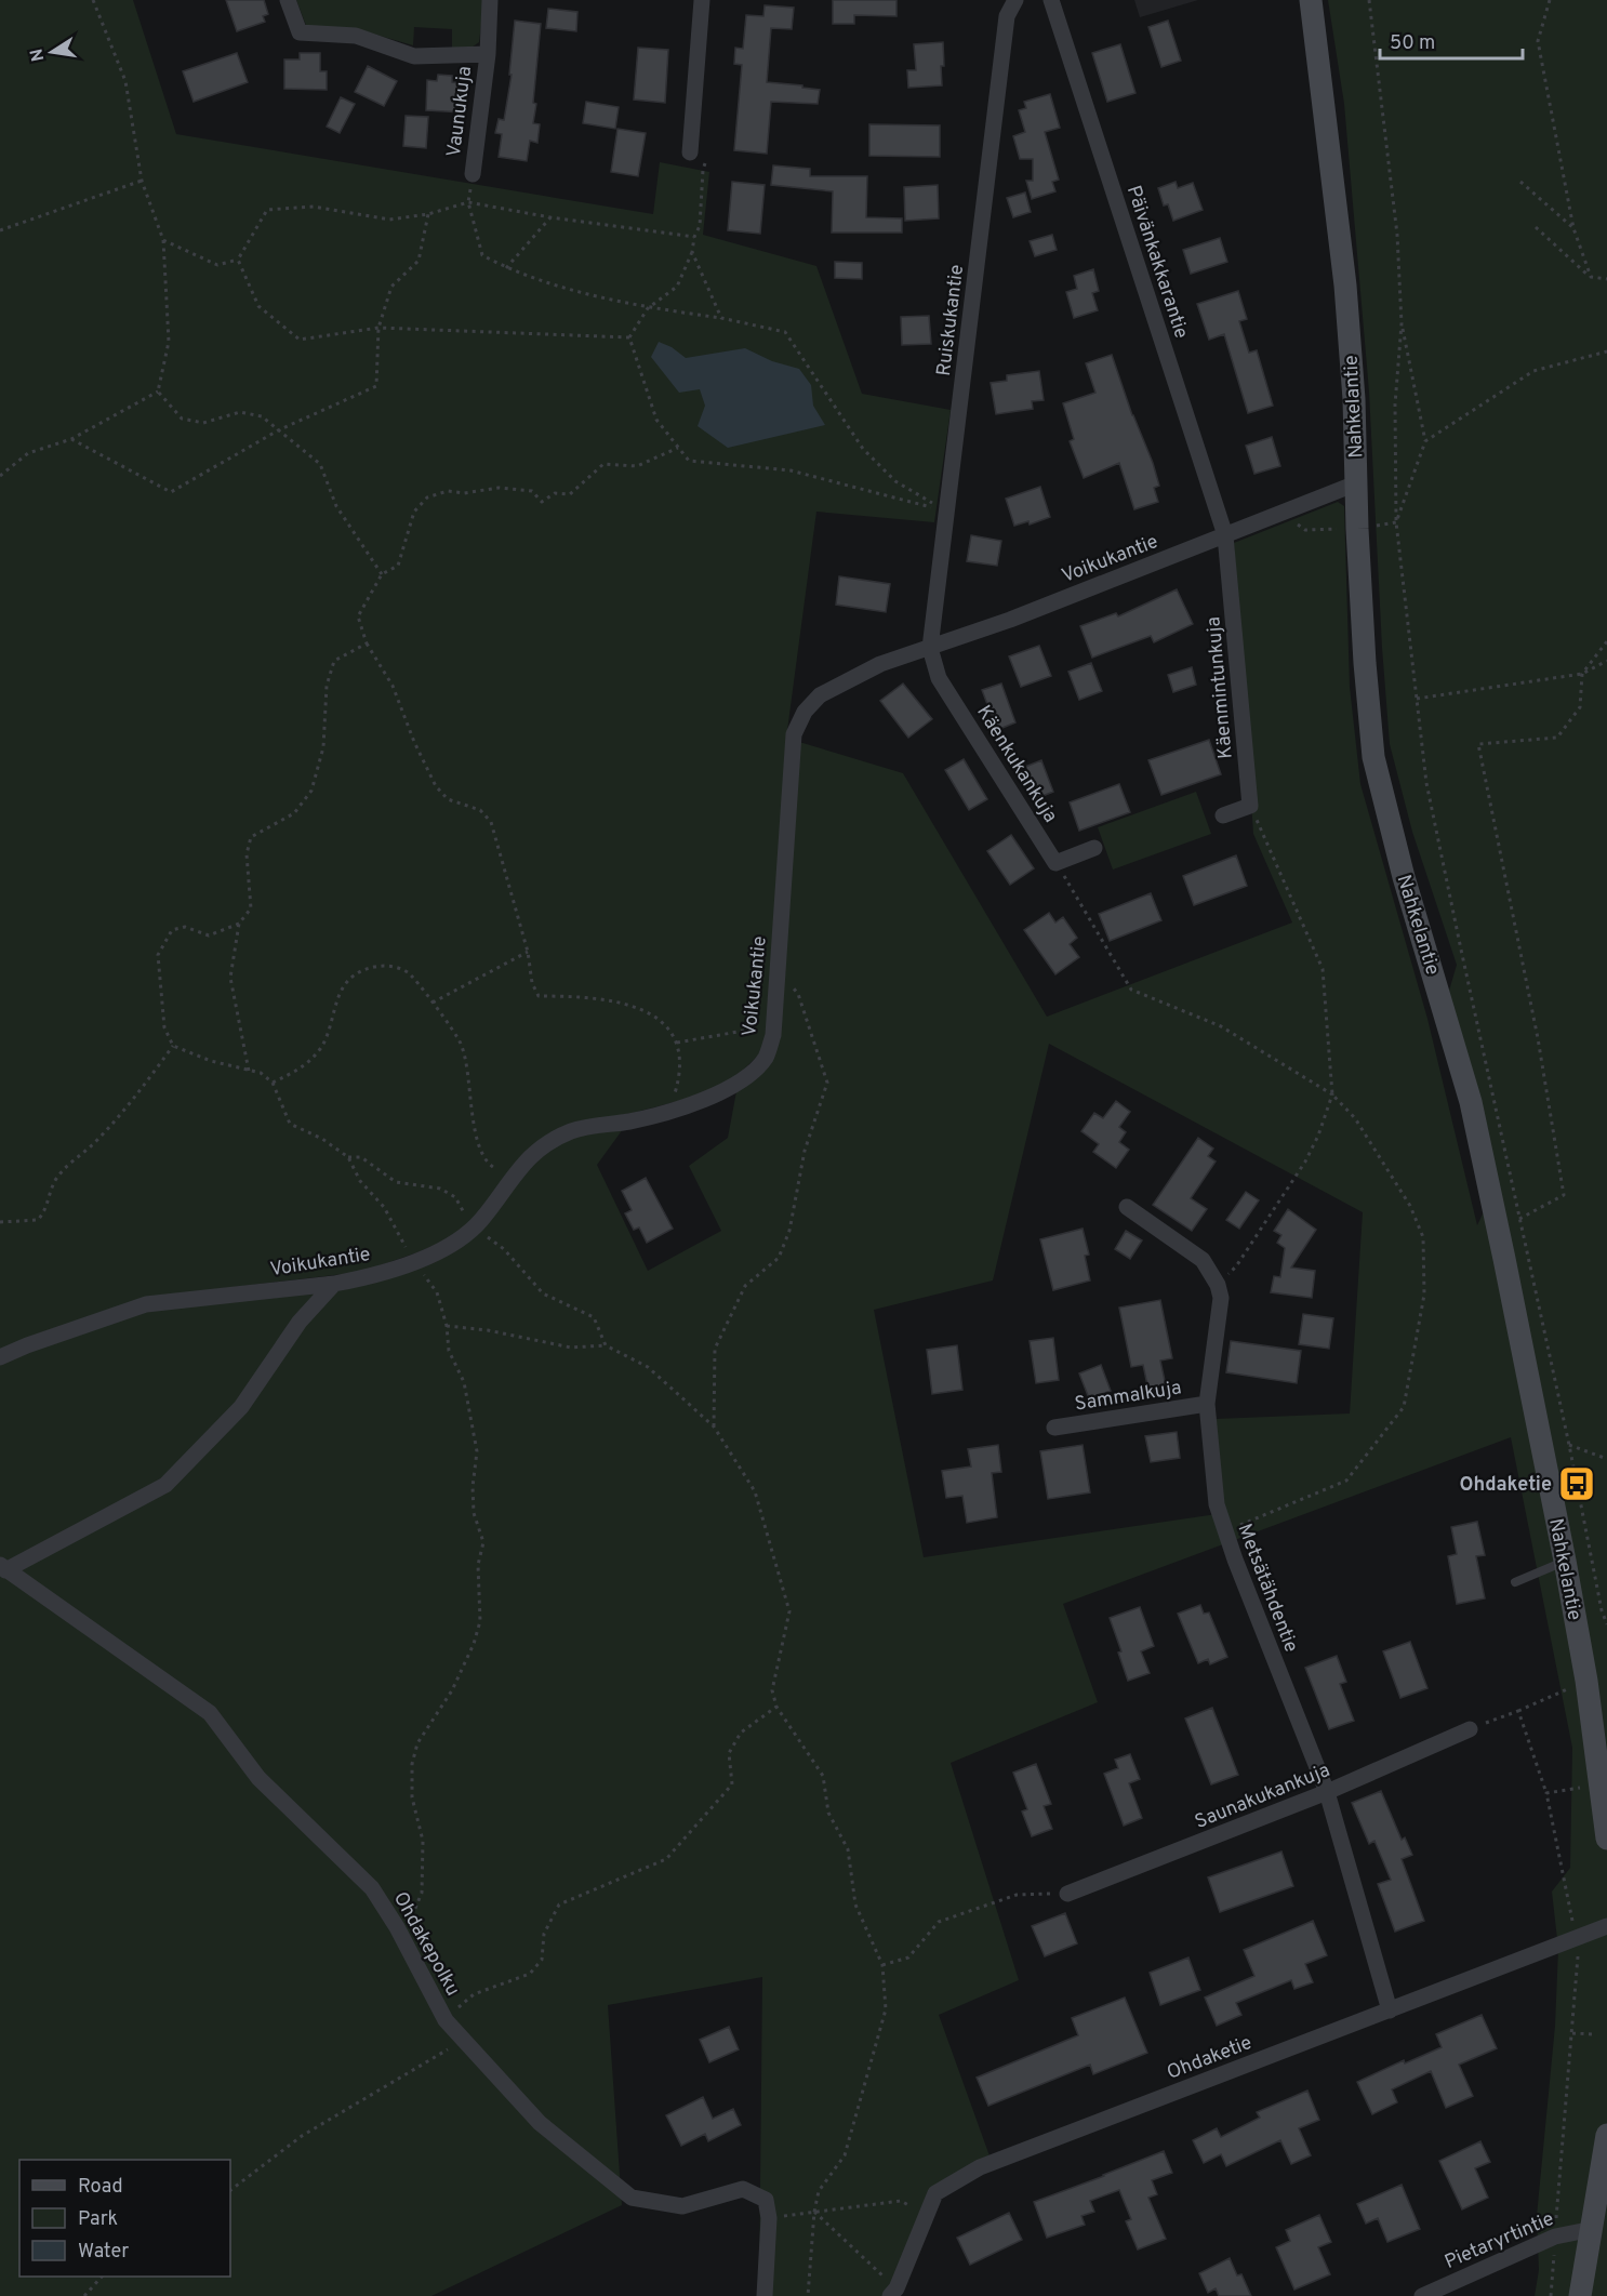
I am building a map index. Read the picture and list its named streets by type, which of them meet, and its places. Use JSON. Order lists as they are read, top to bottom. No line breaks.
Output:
{"streets":{"main road":["Nahkelantie"],"street":["Vaunukuja","Päivänkakkarantie","Ruiskukantie","Voikukantie","Käenmintunkuja","Käenkukankuja","Sammalkuja","Metsätähdentie","Saunakukankuja","Ohdakepolku","Ohdaketie","Pietaryrtintie"]},"crossings":[["Päivänkakkarantie","Voikukantie"],["Päivänkakkarantie","Käenmintunkuja"],["Ruiskukantie","Voikukantie"],["Ruiskukantie","Käenkukankuja"],["Nahkelantie","Voikukantie"],["Voikukantie","Käenmintunkuja"],["Voikukantie","Käenkukankuja"],["Sammalkuja","Metsätähdentie"],["Metsätähdentie","Saunakukankuja"],["Metsätähdentie","Ohdaketie"]],"places":{"bus stop":["Ohdaketie"]},"legend":["Road","Park","Water"],"scale_bar":"50 m","north":"left"}
